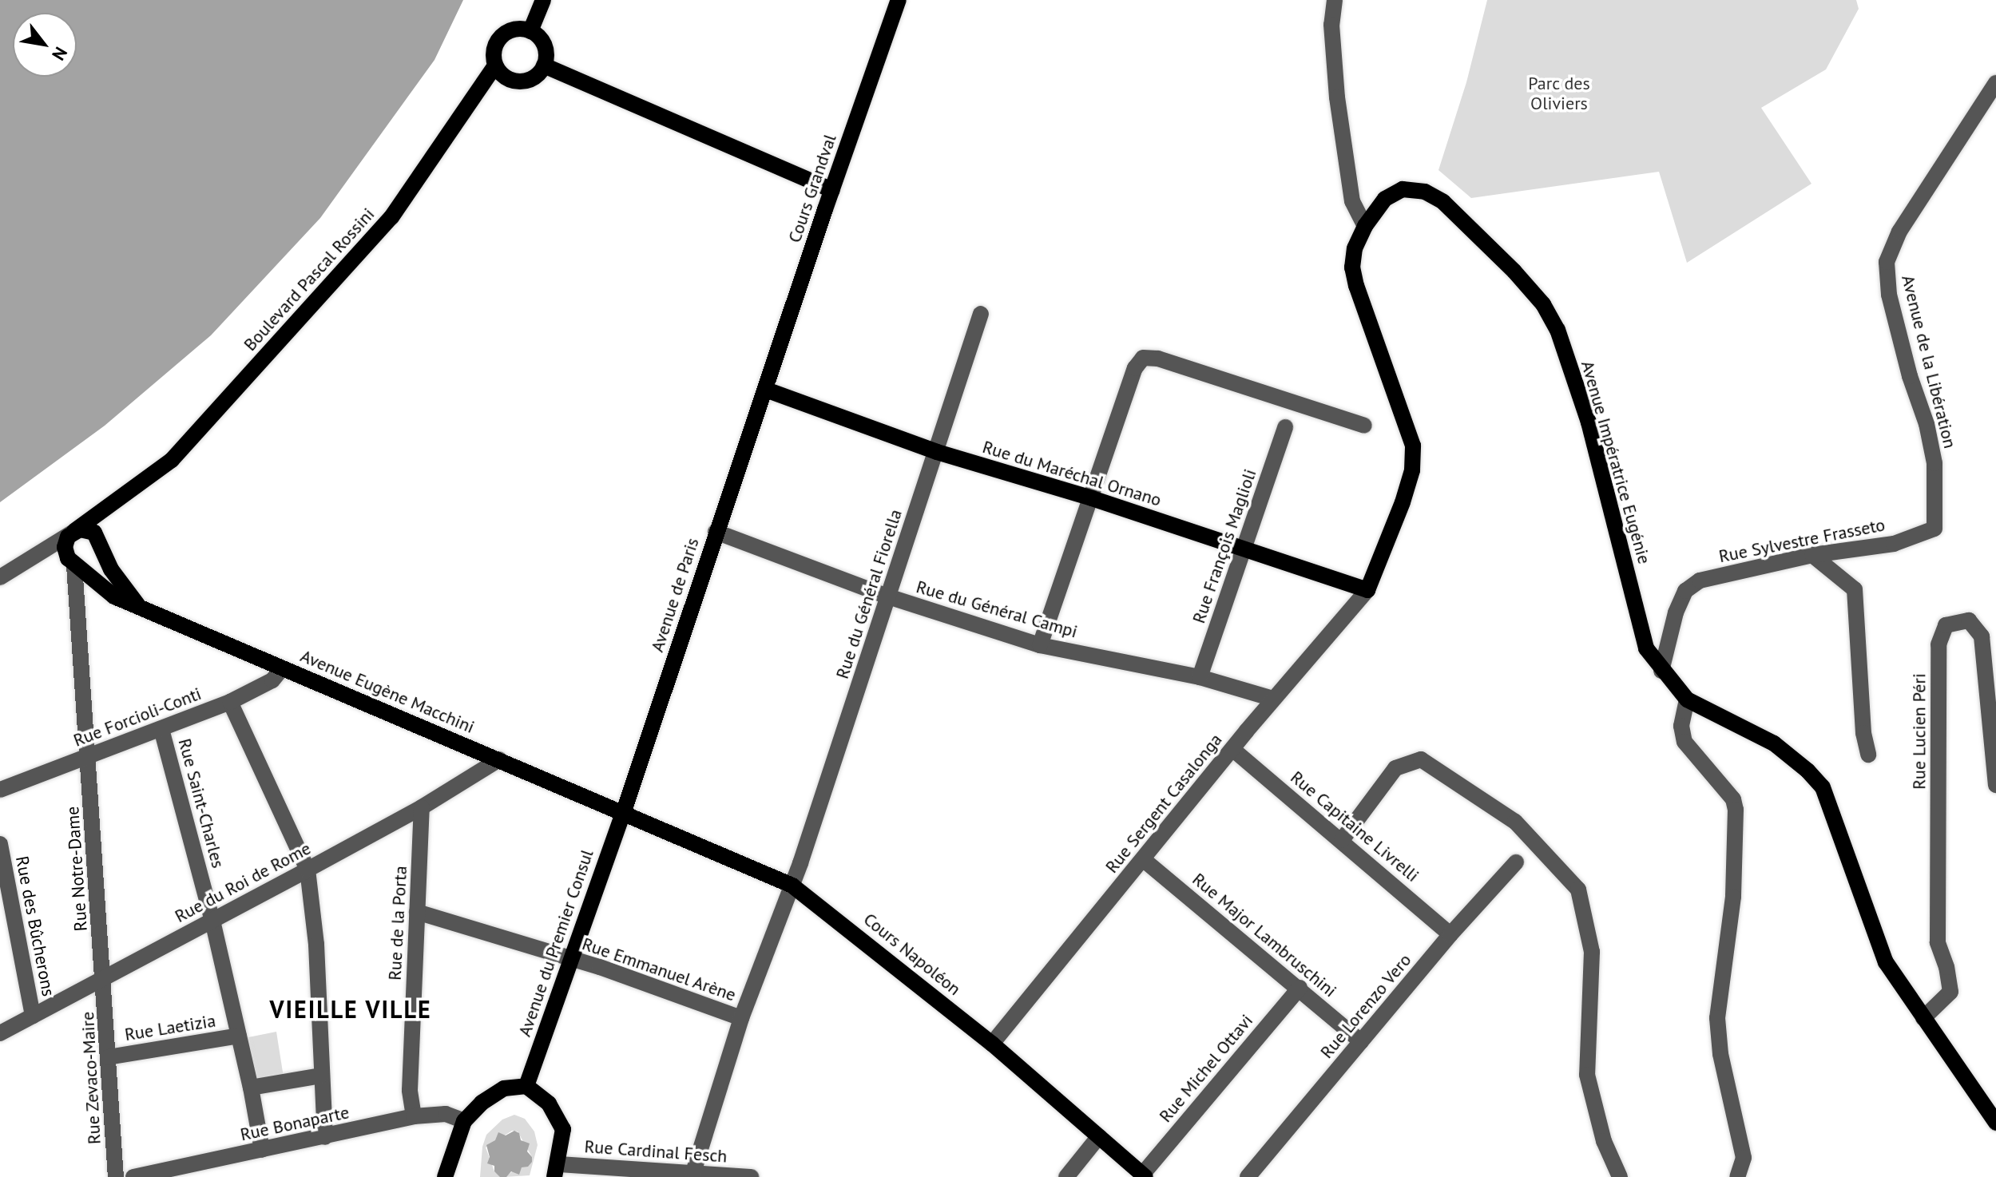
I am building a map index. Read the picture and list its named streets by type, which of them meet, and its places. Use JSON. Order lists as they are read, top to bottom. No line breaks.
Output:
{"streets":{"main road":["Cours Grandval","Boulevard Pascal Rossini","Avenue Impératrice Eugénie","Rue du Maréchal Ornano","Avenue de Paris","Avenue Eugène Macchini","Avenue du Premier Consul","Cours Napoléon"],"street":["Avenue de la Libération","Rue Sylvestre Frasseto","Rue François Maglioli","Rue du Général Fiorella","Rue du Général Campi","Rue Forcioli-Conti","Rue Lucien Péri","Rue Saint-Charles","Rue Sergent Casalonga","Rue Capitaine Livrelli","Rue Notre-Dame","Rue du Roi de Rome","Rue de la Porta","Rue des Bûcherons","Rue Major Lambruschini","Rue Emmanuel Arène","Rue Lorenzo Vero","Rue Laetizia","Rue Michel Ottavi","Rue Zevaco-Maire","Rue Bonaparte","Rue Cardinal Fesch"]},"crossings":[["Cours Grandval","Rue du Maréchal Ornano"],["Cours Grandval","Avenue de Paris"],["Boulevard Pascal Rossini","Avenue Eugène Macchini"],["Avenue de la Libération","Rue Sylvestre Frasseto"],["Avenue Impératrice Eugénie","Rue du Maréchal Ornano"],["Avenue Impératrice Eugénie","Rue Sylvestre Frasseto"],["Avenue Impératrice Eugénie","Rue Lucien Péri"],["Avenue Impératrice Eugénie","Rue Sergent Casalonga"],["Rue du Maréchal Ornano","Rue François Maglioli"],["Rue du Maréchal Ornano","Rue du Général Fiorella"],["Rue du Maréchal Ornano","Avenue de Paris"],["Rue du Maréchal Ornano","Rue Sergent Casalonga"],["Rue François Maglioli","Rue du Général Campi"],["Rue du Général Fiorella","Rue du Général Campi"],["Rue du Général Fiorella","Cours Napoléon"],["Rue du Général Fiorella","Rue Emmanuel Arène"],["Rue du Général Fiorella","Rue Cardinal Fesch"],["Avenue de Paris","Rue du Général Campi"],["Avenue de Paris","Avenue Eugène Macchini"],["Avenue de Paris","Avenue du Premier Consul"],["Avenue de Paris","Cours Napoléon"],["Rue du Général Campi","Rue Sergent Casalonga"],["Avenue Eugène Macchini","Rue Forcioli-Conti"],["Avenue Eugène Macchini","Rue Notre-Dame"],["Avenue Eugène Macchini","Rue du Roi de Rome"],["Avenue Eugène Macchini","Avenue du Premier Consul"],["Avenue Eugène Macchini","Cours Napoléon"],["Rue Forcioli-Conti","Rue Saint-Charles"],["Rue Forcioli-Conti","Rue Notre-Dame"],["Rue Saint-Charles","Rue du Roi de Rome"],["Rue Saint-Charles","Rue Laetizia"],["Rue Saint-Charles","Rue Bonaparte"],["Rue Sergent Casalonga","Rue Capitaine Livrelli"],["Rue Sergent Casalonga","Rue Major Lambruschini"],["Rue Sergent Casalonga","Cours Napoléon"],["Rue Capitaine Livrelli","Rue Lorenzo Vero"],["Rue Notre-Dame","Rue du Roi de Rome"],["Rue Notre-Dame","Rue Zevaco-Maire"],["Rue du Roi de Rome","Rue de la Porta"],["Rue du Roi de Rome","Rue des Bûcherons"],["Rue du Roi de Rome","Rue Zevaco-Maire"],["Rue de la Porta","Rue Emmanuel Arène"],["Rue de la Porta","Rue Bonaparte"],["Rue Major Lambruschini","Rue Lorenzo Vero"],["Rue Major Lambruschini","Rue Michel Ottavi"],["Avenue du Premier Consul","Cours Napoléon"],["Avenue du Premier Consul","Rue Emmanuel Arène"],["Cours Napoléon","Rue Michel Ottavi"],["Rue Laetizia","Rue Zevaco-Maire"]],"districts":["VIEILLE VILLE"],"parks":["Parc des Oliviers"],"north":"bottom right"}
